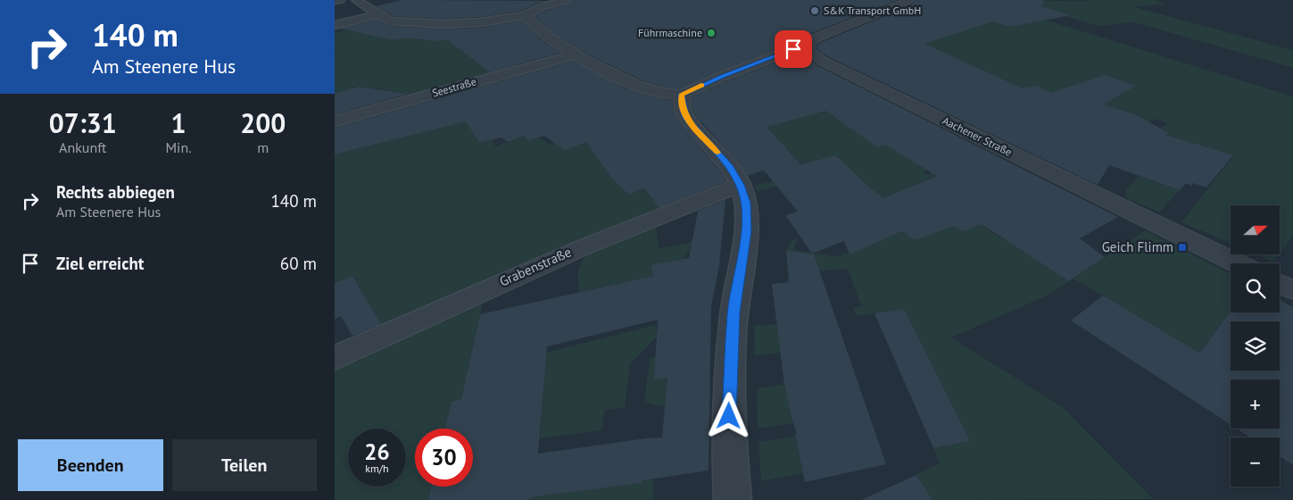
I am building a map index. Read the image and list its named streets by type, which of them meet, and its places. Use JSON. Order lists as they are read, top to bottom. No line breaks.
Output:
{"streets":{"street":["Seestraße","Aachener Straße","Grabenstraße"]},"places":{"other":["S&K Transport GmbH","Führmaschine"],"transit":["Geich Flimm"]},"north":"right","page":{"turn":["140 m","Am Steenere Hus"],"eta":["07:31","Ankunft","1","Min.","200","m"],"list":[{"name":"Rechts abbiegen","note":"Am Steenere Hus","value":"140 m"},{"name":"Ziel erreicht","value":"60 m"}],"map_buttons":["+","−"],"speed":"26 km/h","limit":"30","buttons":["Beenden","Teilen"]}}
